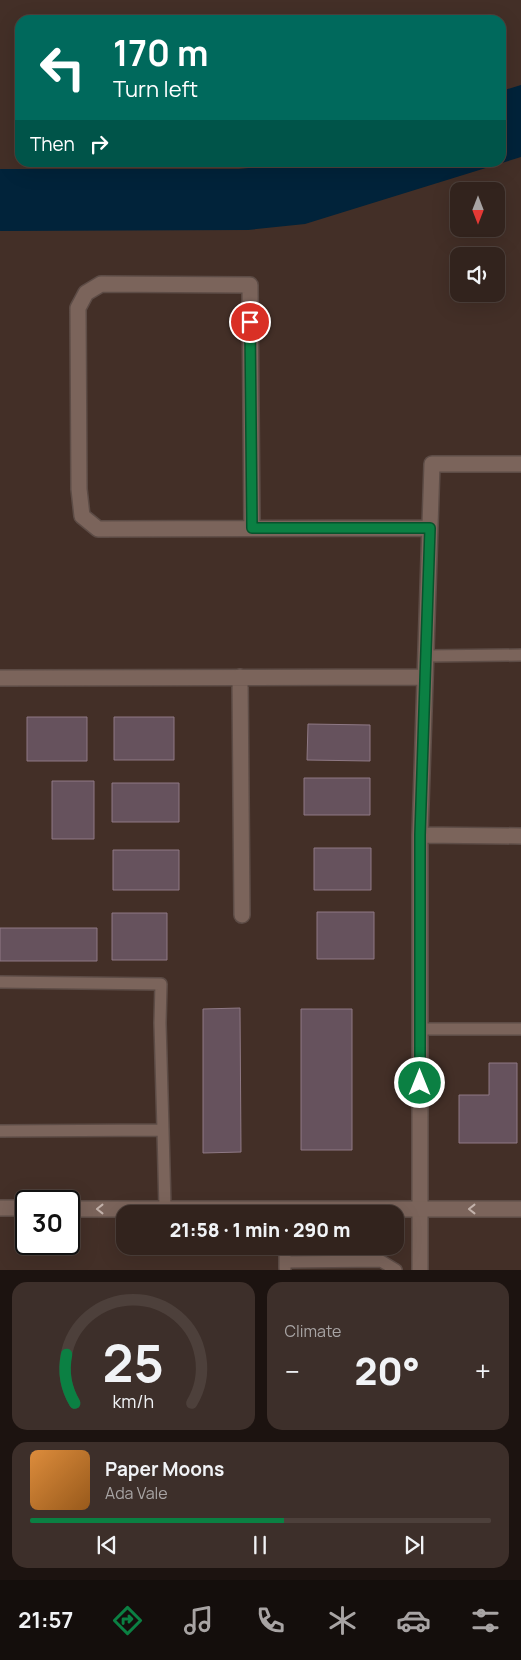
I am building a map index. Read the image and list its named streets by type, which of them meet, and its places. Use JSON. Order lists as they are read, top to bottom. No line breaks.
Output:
{"north":"bottom","page":{"turn":["170 m","Turn left"],"then":"Then","limit":"30","trip":"21:58 · 1 min · 290 m","tile":"Climate","heat":["−","20°","+"],"song":["Paper Moons","Ada Vale"],"tabs":"21:57","gauge":["25","km/h"]}}
